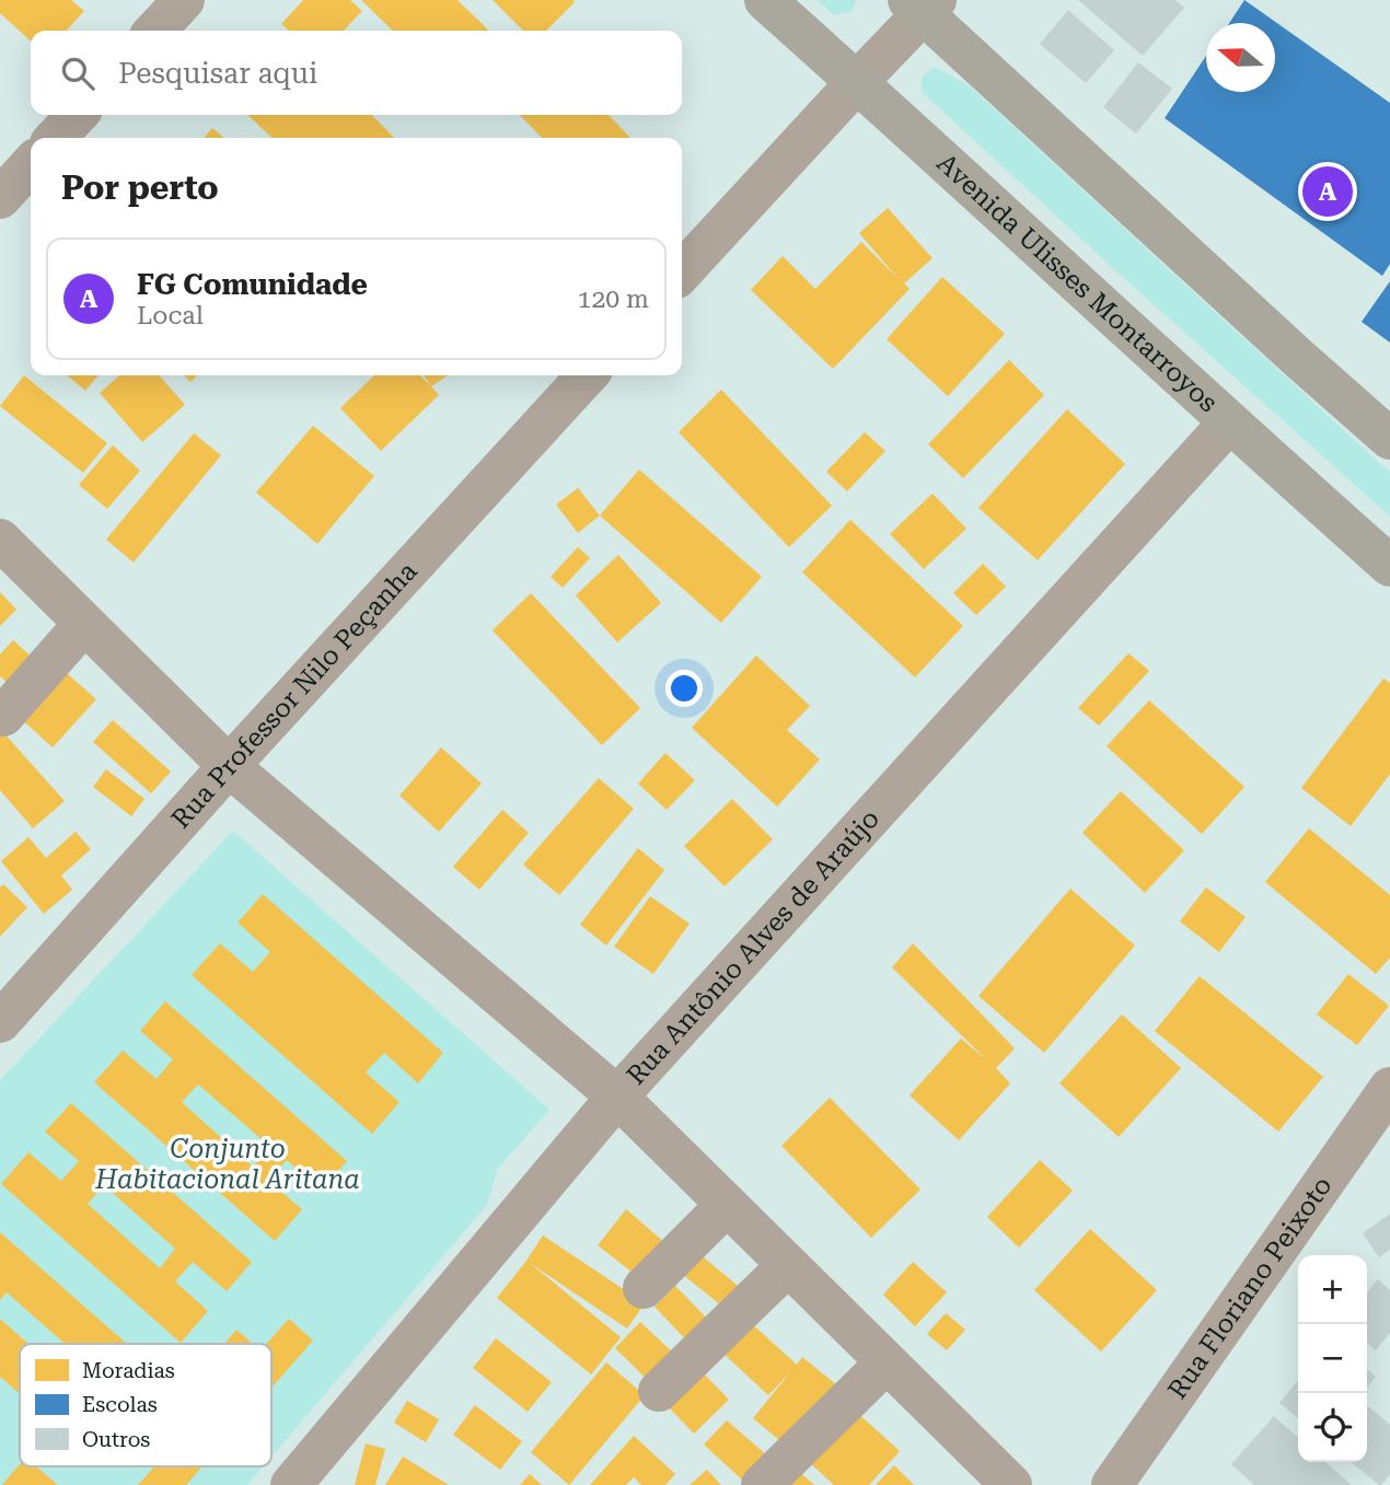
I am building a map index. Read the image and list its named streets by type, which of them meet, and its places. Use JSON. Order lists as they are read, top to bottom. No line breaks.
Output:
{"streets":{"main road":["Avenida Ulisses Montarroyos"],"street":["Rua Professor Nilo Peçanha","Rua Antônio Alves de Araújo","Rua Floriano Peixoto"]},"crossings":[["Avenida Ulisses Montarroyos","Rua Antônio Alves de Araújo"]],"parks":["Conjunto Habitacional Aritana"],"legend":["Moradias","Escolas","Outros"],"north":"left","page":{"search":"Pesquisar aqui","heading":"Por perto","pins":"A","list":[{"mark":"A","name":"FG Comunidade","note":"Local","value":"120 m"}],"map_buttons":["+","−"]}}
